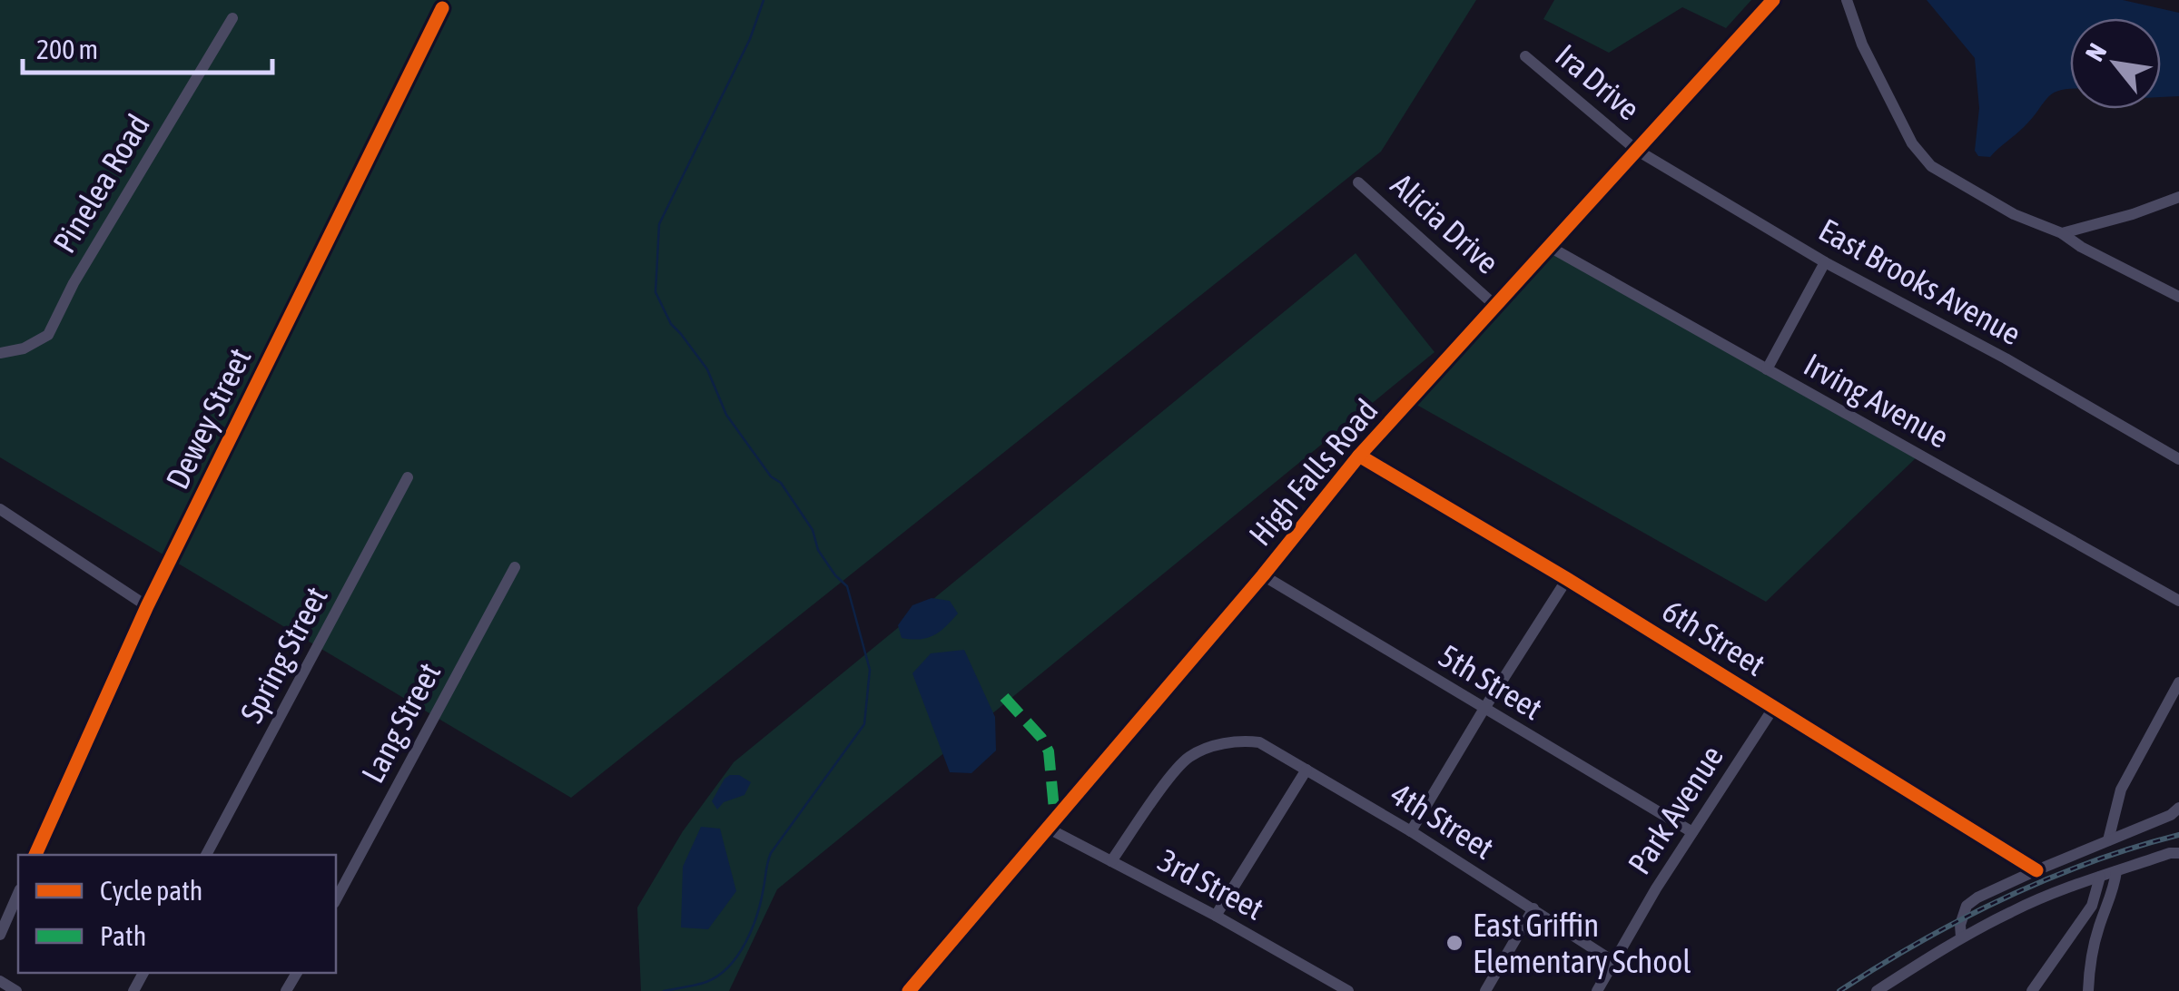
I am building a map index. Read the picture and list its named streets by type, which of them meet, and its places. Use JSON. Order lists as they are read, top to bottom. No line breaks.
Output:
{"streets":{"street":["Ira Drive","Pinelea Road","Alicia Drive","East Brooks Avenue","Irving Avenue","Dewey Street","High Falls Road","6th Street","Spring Street","5th Street","Lang Street","Park Avenue","4th Street","3rd Street"]},"crossings":[["Ira Drive","East Brooks Avenue"],["Ira Drive","High Falls Road"],["Alicia Drive","High Falls Road"],["East Brooks Avenue","High Falls Road"],["Irving Avenue","High Falls Road"],["High Falls Road","6th Street"],["High Falls Road","5th Street"],["High Falls Road","3rd Street"],["6th Street","Park Avenue"],["5th Street","Park Avenue"],["Park Avenue","4th Street"],["4th Street","3rd Street"]],"places":["East Griffin Elementary School"],"legend":["Cycle path","Path"],"scale_bar":"200 m","north":"top left"}
